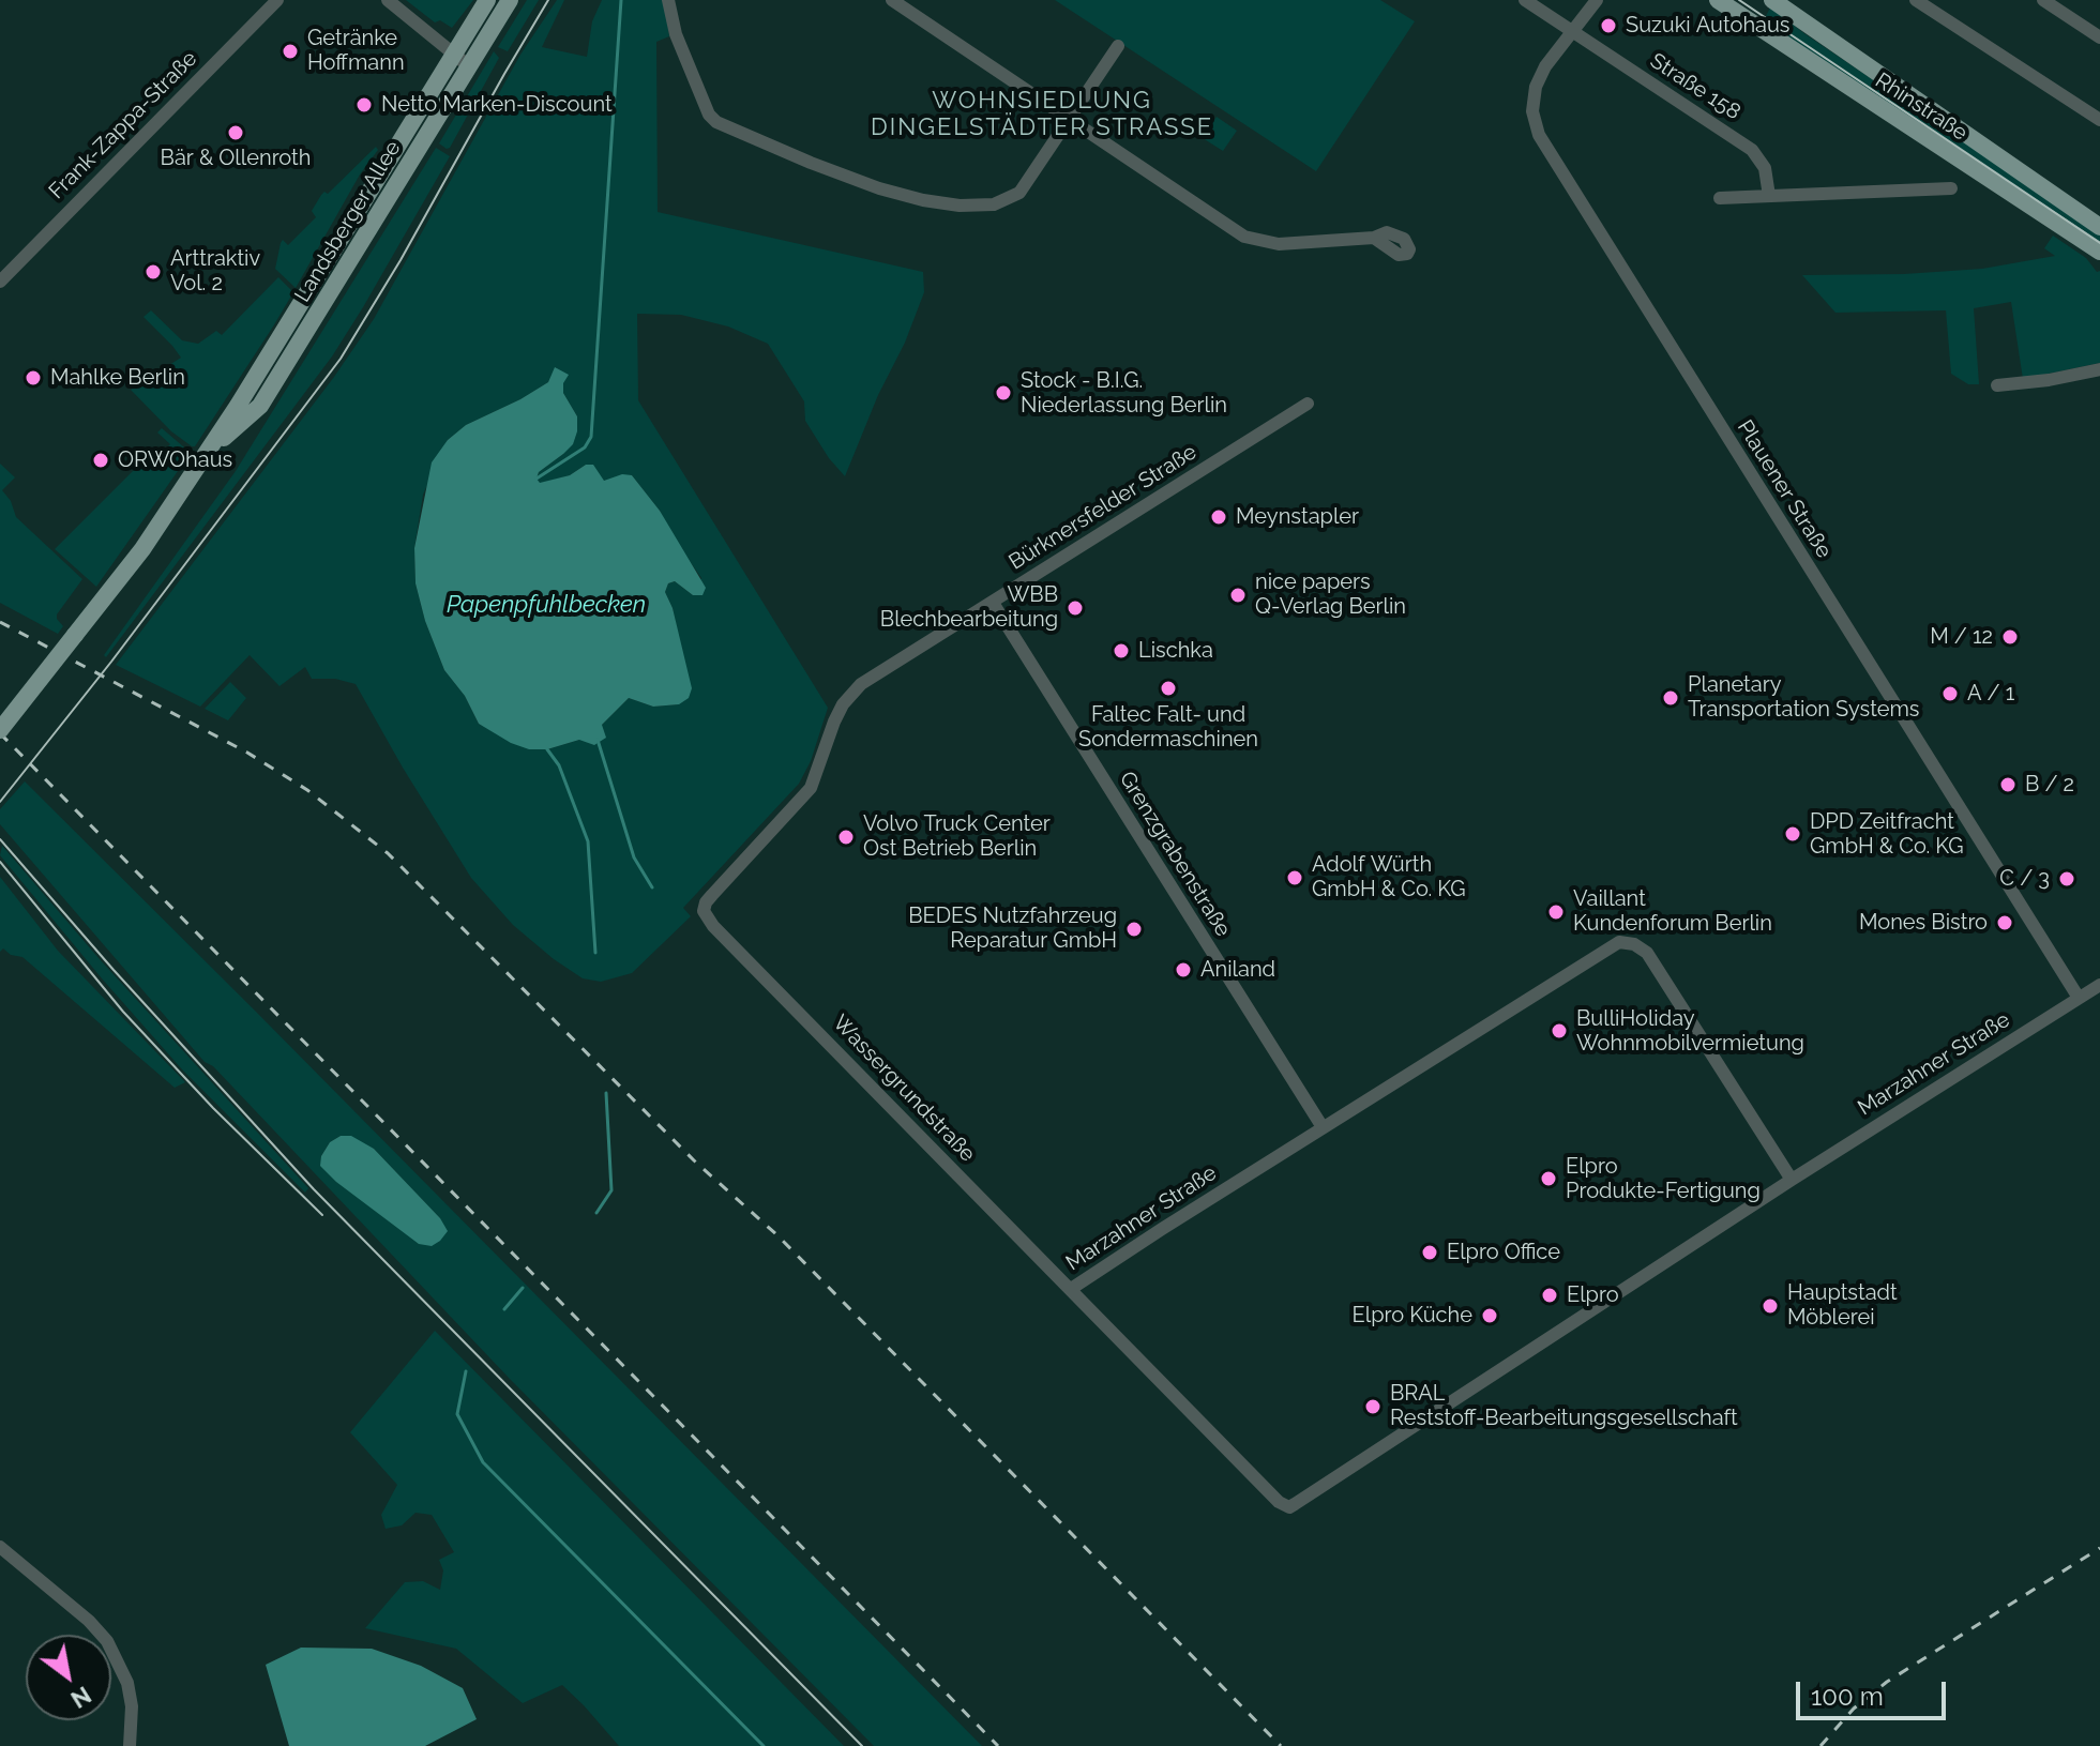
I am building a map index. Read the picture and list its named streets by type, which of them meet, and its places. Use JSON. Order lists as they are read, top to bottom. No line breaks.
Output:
{"streets":{"main road":["Rhinstraße","Landsberger Allee"],"street":["Straße 158","Frank-Zappa-Straße","Plauener Straße","Bürknersfelder Straße","Grenzgrabenstraße","Marzahner Straße","Wassergrundstraße"]},"crossings":[["Straße 158","Plauener Straße"],["Plauener Straße","Marzahner Straße"],["Bürknersfelder Straße","Grenzgrabenstraße"],["Bürknersfelder Straße","Wassergrundstraße"],["Grenzgrabenstraße","Marzahner Straße"],["Marzahner Straße","Wassergrundstraße"]],"districts":["WOHNSIEDLUNG DINGELSTÄDTER STRASSE"],"water":["Papenpfuhlbecken"],"places":["Suzuki Autohaus","Getränke Hoffmann","Netto Marken-Discount","Bär & Ollenroth","Arttraktiv Vol. 2","Mahlke Berlin","Stock - B.I.G. Niederlassung Berlin","ORWOhaus","Meynstapler","nice papers Q-Verlag Berlin","WBB Blechbearbeitung","M / 12","Lischka","Faltec Falt- und Sondermaschinen","A / 1","Planetary Transportation Systems","B / 2","DPD Zeitfracht GmbH & Co. KG","Volvo Truck Center Ost Betrieb Berlin","Adolf Würth GmbH & Co. KG","C / 3","Vaillant Kundenforum Berlin","Mones Bistro","BEDES Nutzfahrzeug Reparatur GmbH","Aniland","BulliHoliday Wohnmobilvermietung","Elpro Produkte-Fertigung","Elpro Office","Elpro","Hauptstadt Möblerei","Elpro Küche","BRAL Reststoff-Bearbeitungsgesellschaft"],"scale_bar":"100 m","north":"bottom right"}
